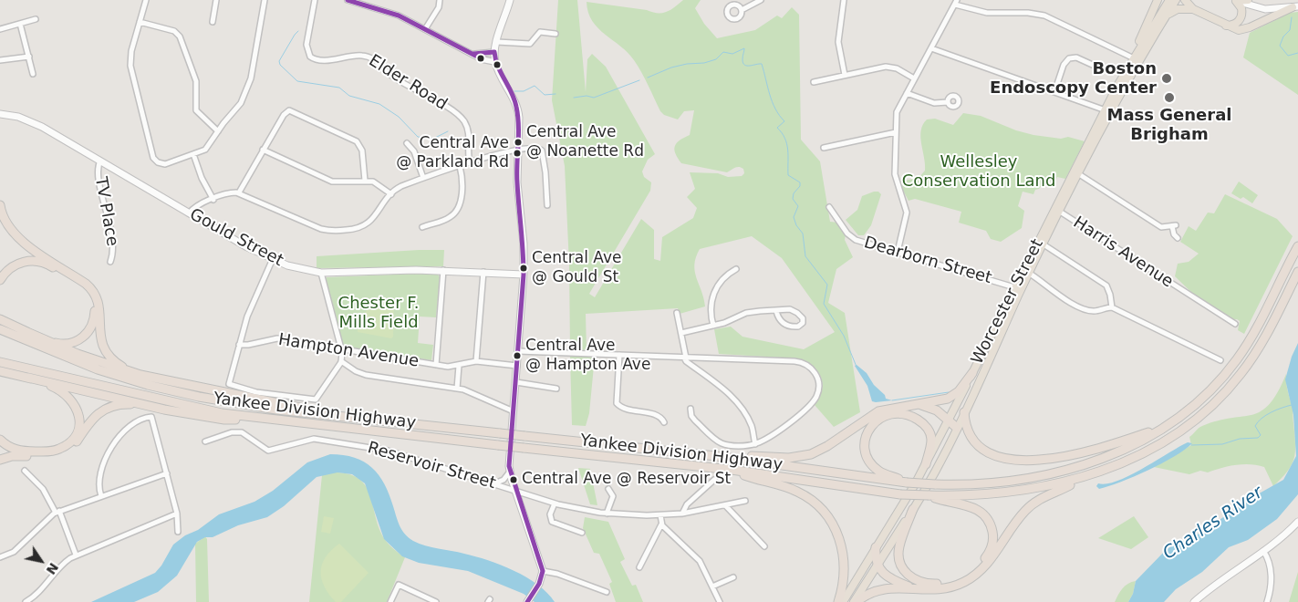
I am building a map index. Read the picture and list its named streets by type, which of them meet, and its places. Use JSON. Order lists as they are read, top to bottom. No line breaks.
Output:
{"streets":{"highway":["Worcester Street","Yankee Division Highway"],"main road":["Gould Street"],"street":["Elder Road","TV Place","Harris Avenue","Dearborn Street","Hampton Avenue","Reservoir Street"]},"crossings":[["TV Place","Gould Street"],["Harris Avenue","Worcester Street"],["Dearborn Street","Worcester Street"]],"water":["Charles River"],"parks":["Wellesley Conservation Land","Chester F. Mills Field"],"places":["Boston Endoscopy Center","Mass General Brigham","Central Ave @ Noanette Rd","Central Ave @ Parkland Rd","Central Ave @ Gould St","Central Ave @ Hampton Ave","Central Ave @ Reservoir St"],"north":"bottom right"}
